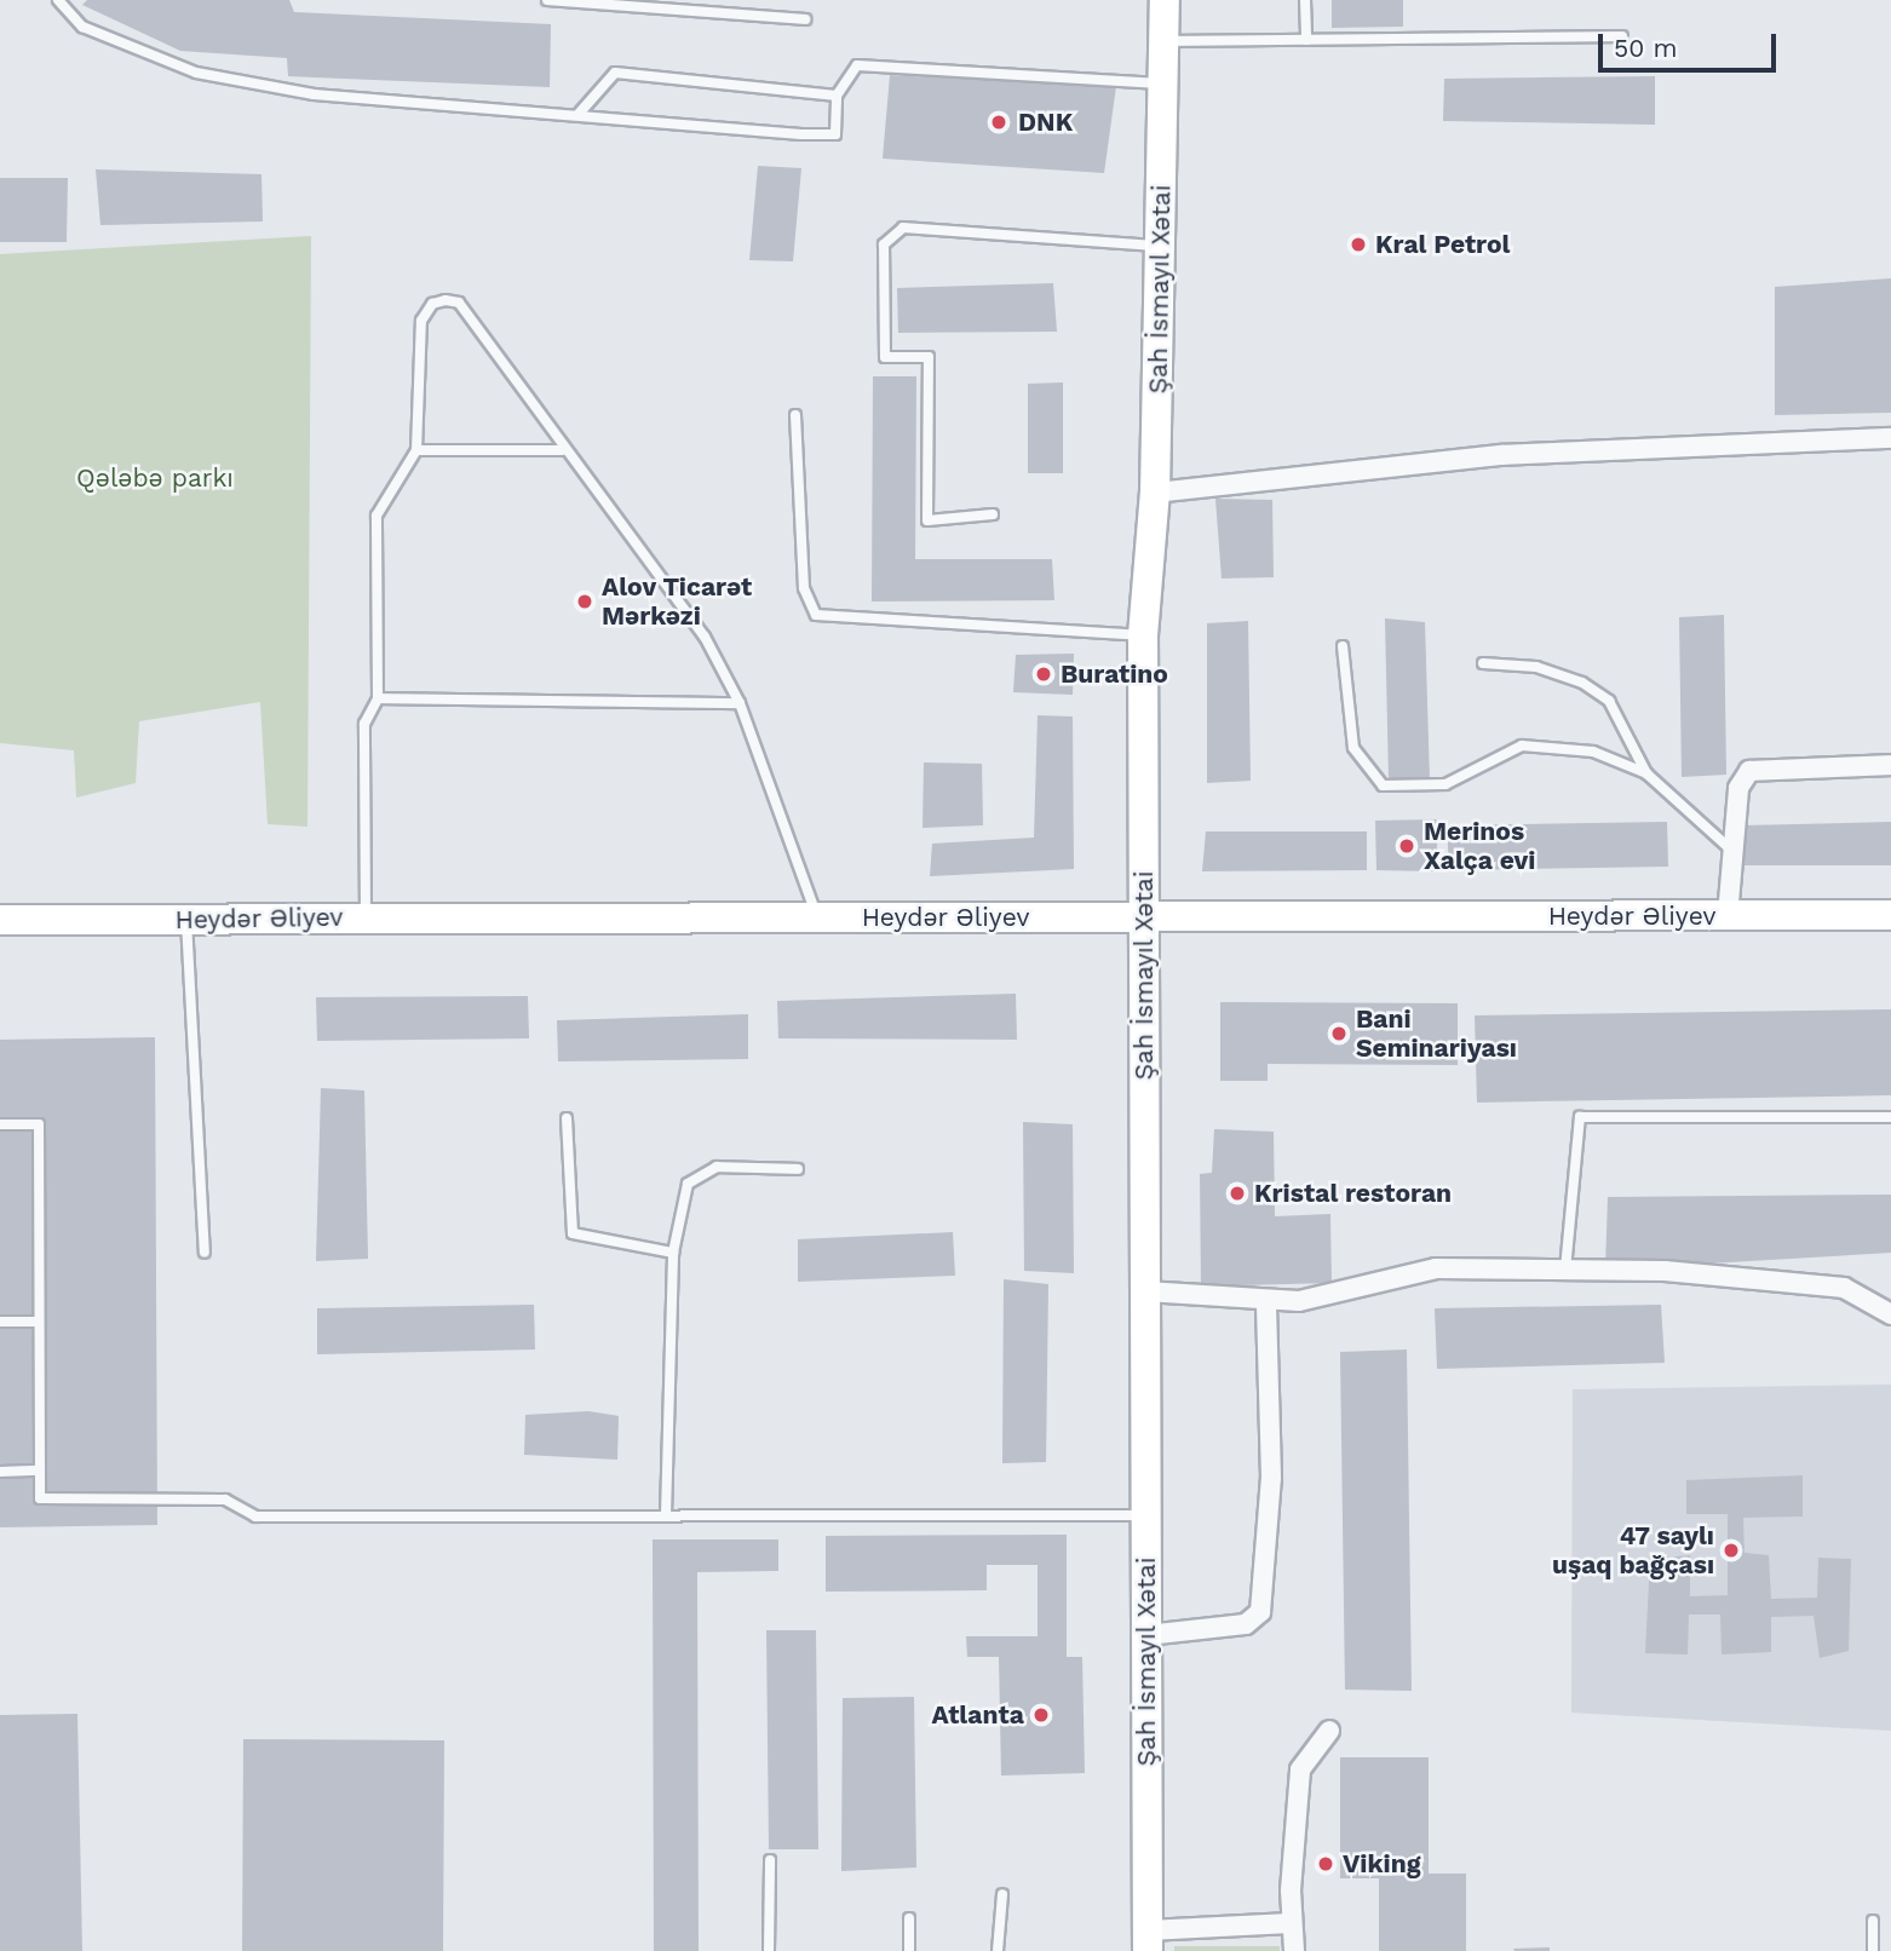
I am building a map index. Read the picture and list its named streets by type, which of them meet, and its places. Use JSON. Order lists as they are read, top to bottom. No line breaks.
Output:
{"streets":{"main road":["Şah İsmayıl Xətai","Heydər Əliyev"]},"crossings":[["Şah İsmayıl Xətai","Heydər Əliyev"]],"parks":["Qələbə parkı"],"places":["DNK","Kral Petrol","Alov Ticarət Mərkəzi","Buratino","Merinos Xalça evi","Bani Seminariyası","Kristal restoran","47 saylı uşaq bağçası","Atlanta","Viking"],"scale_bar":"50 m"}
